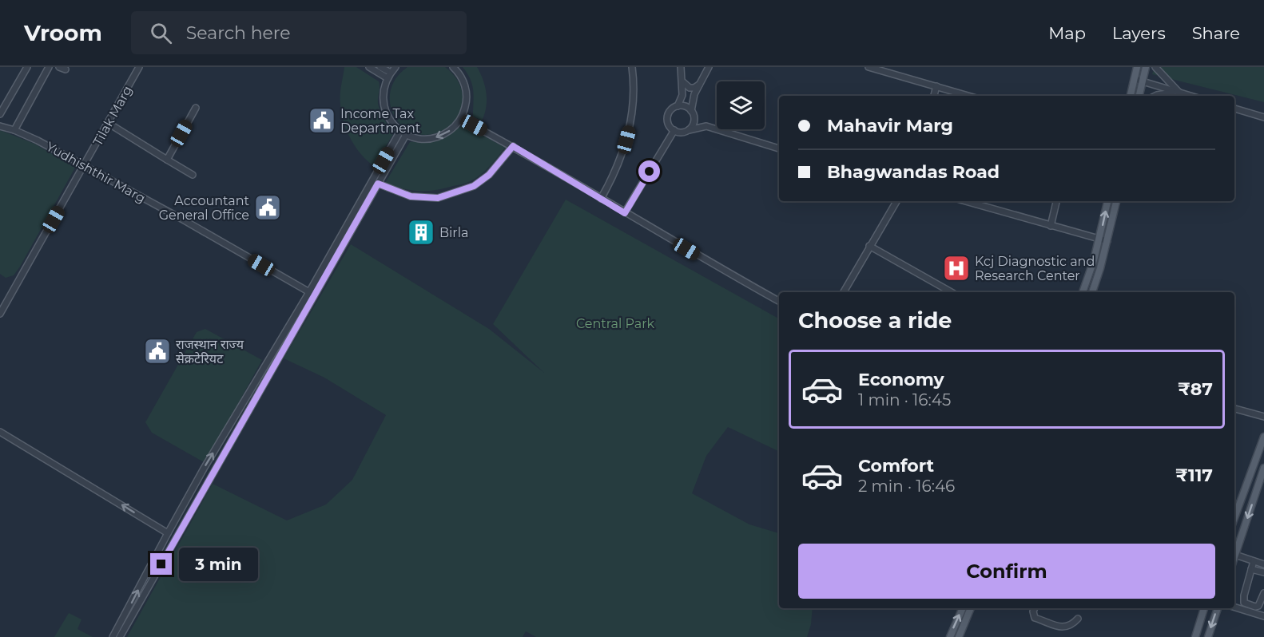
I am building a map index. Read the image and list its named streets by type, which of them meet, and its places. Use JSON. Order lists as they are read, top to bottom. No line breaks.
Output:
{"streets":{"street":["Tilak Marg","Yudhishthir Marg"]},"crossings":[["Tilak Marg","Yudhishthir Marg"]],"parks":["Central Park"],"places":{"public building":["Income Tax Department","Accountant General Office","राजस्थान राज्य सेक्रटेरियट"],"building":["Birla"],"hospital":["Kcj Diagnostic and Research Center"]},"page":{"header":"Vroom","search":"Search here","nav":["Map","Layers","Share"],"banner":["Mahavir Marg","Bhagwandas Road"],"heading":"Choose a ride","list":[{"name":"Economy","note":"1 min · 16:45","value":"₹87"},{"name":"Comfort","note":"2 min · 16:46","value":"₹117"}],"buttons":"Confirm","bubble":"3 min"}}
